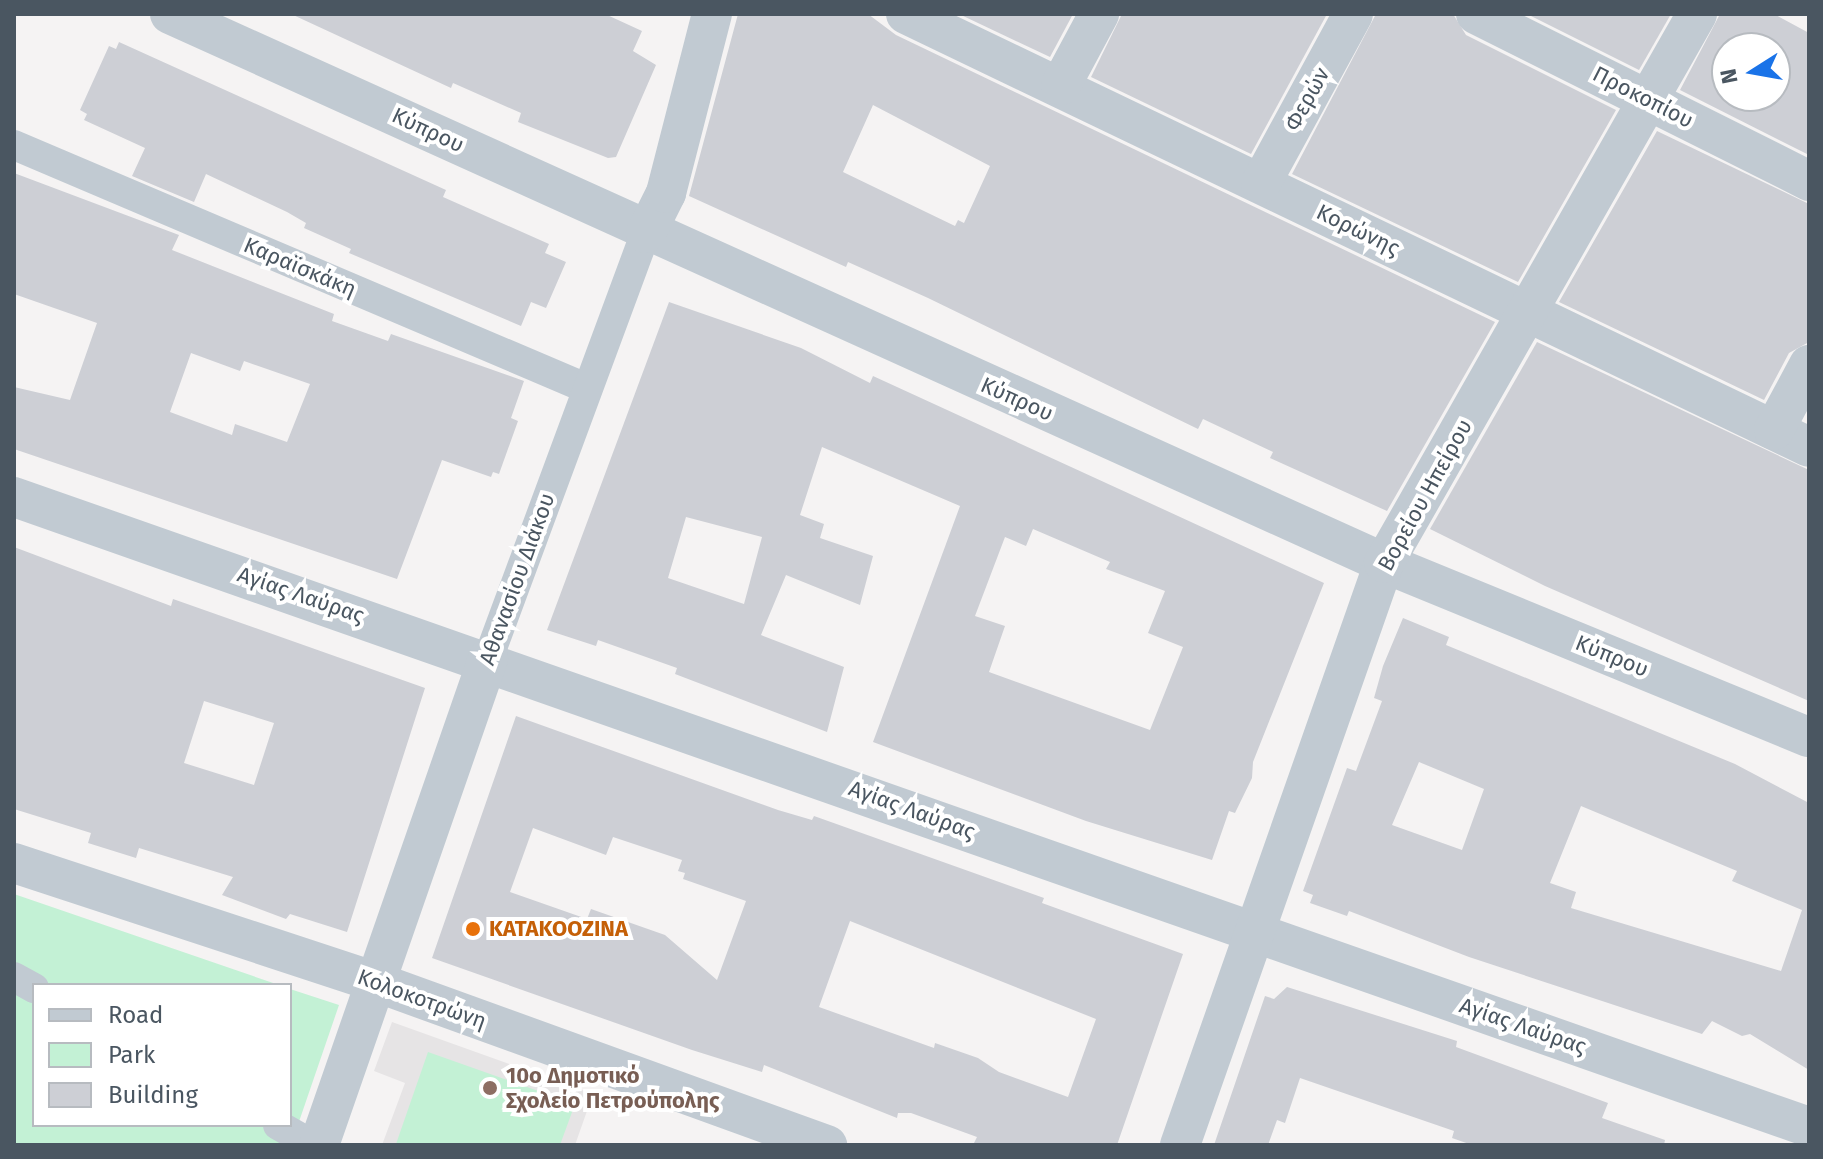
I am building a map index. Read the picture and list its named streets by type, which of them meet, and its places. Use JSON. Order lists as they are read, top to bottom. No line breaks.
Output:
{"streets":{"street":["Προκοπίου","Φερών","Κύπρου","Κορώνης","Καραϊσκάκη","Βορείου Ηπείρου","Αθανασίου Διάκου","Αγίας Λαύρας","Κολοκοτρώνη"]},"crossings":[["Προκοπίου","Βορείου Ηπείρου"],["Φερών","Κορώνης"],["Κύπρου","Βορείου Ηπείρου"],["Κύπρου","Αθανασίου Διάκου"],["Κορώνης","Βορείου Ηπείρου"],["Καραϊσκάκη","Αθανασίου Διάκου"],["Βορείου Ηπείρου","Αγίας Λαύρας"],["Αθανασίου Διάκου","Αγίας Λαύρας"],["Αθανασίου Διάκου","Κολοκοτρώνη"]],"places":["ΚΑΤΑΚΟΟΖΙΝΑ","10ο Δημοτικό Σχολείο Πετρούπολης"],"legend":["Road","Park","Building"],"north":"left"}
